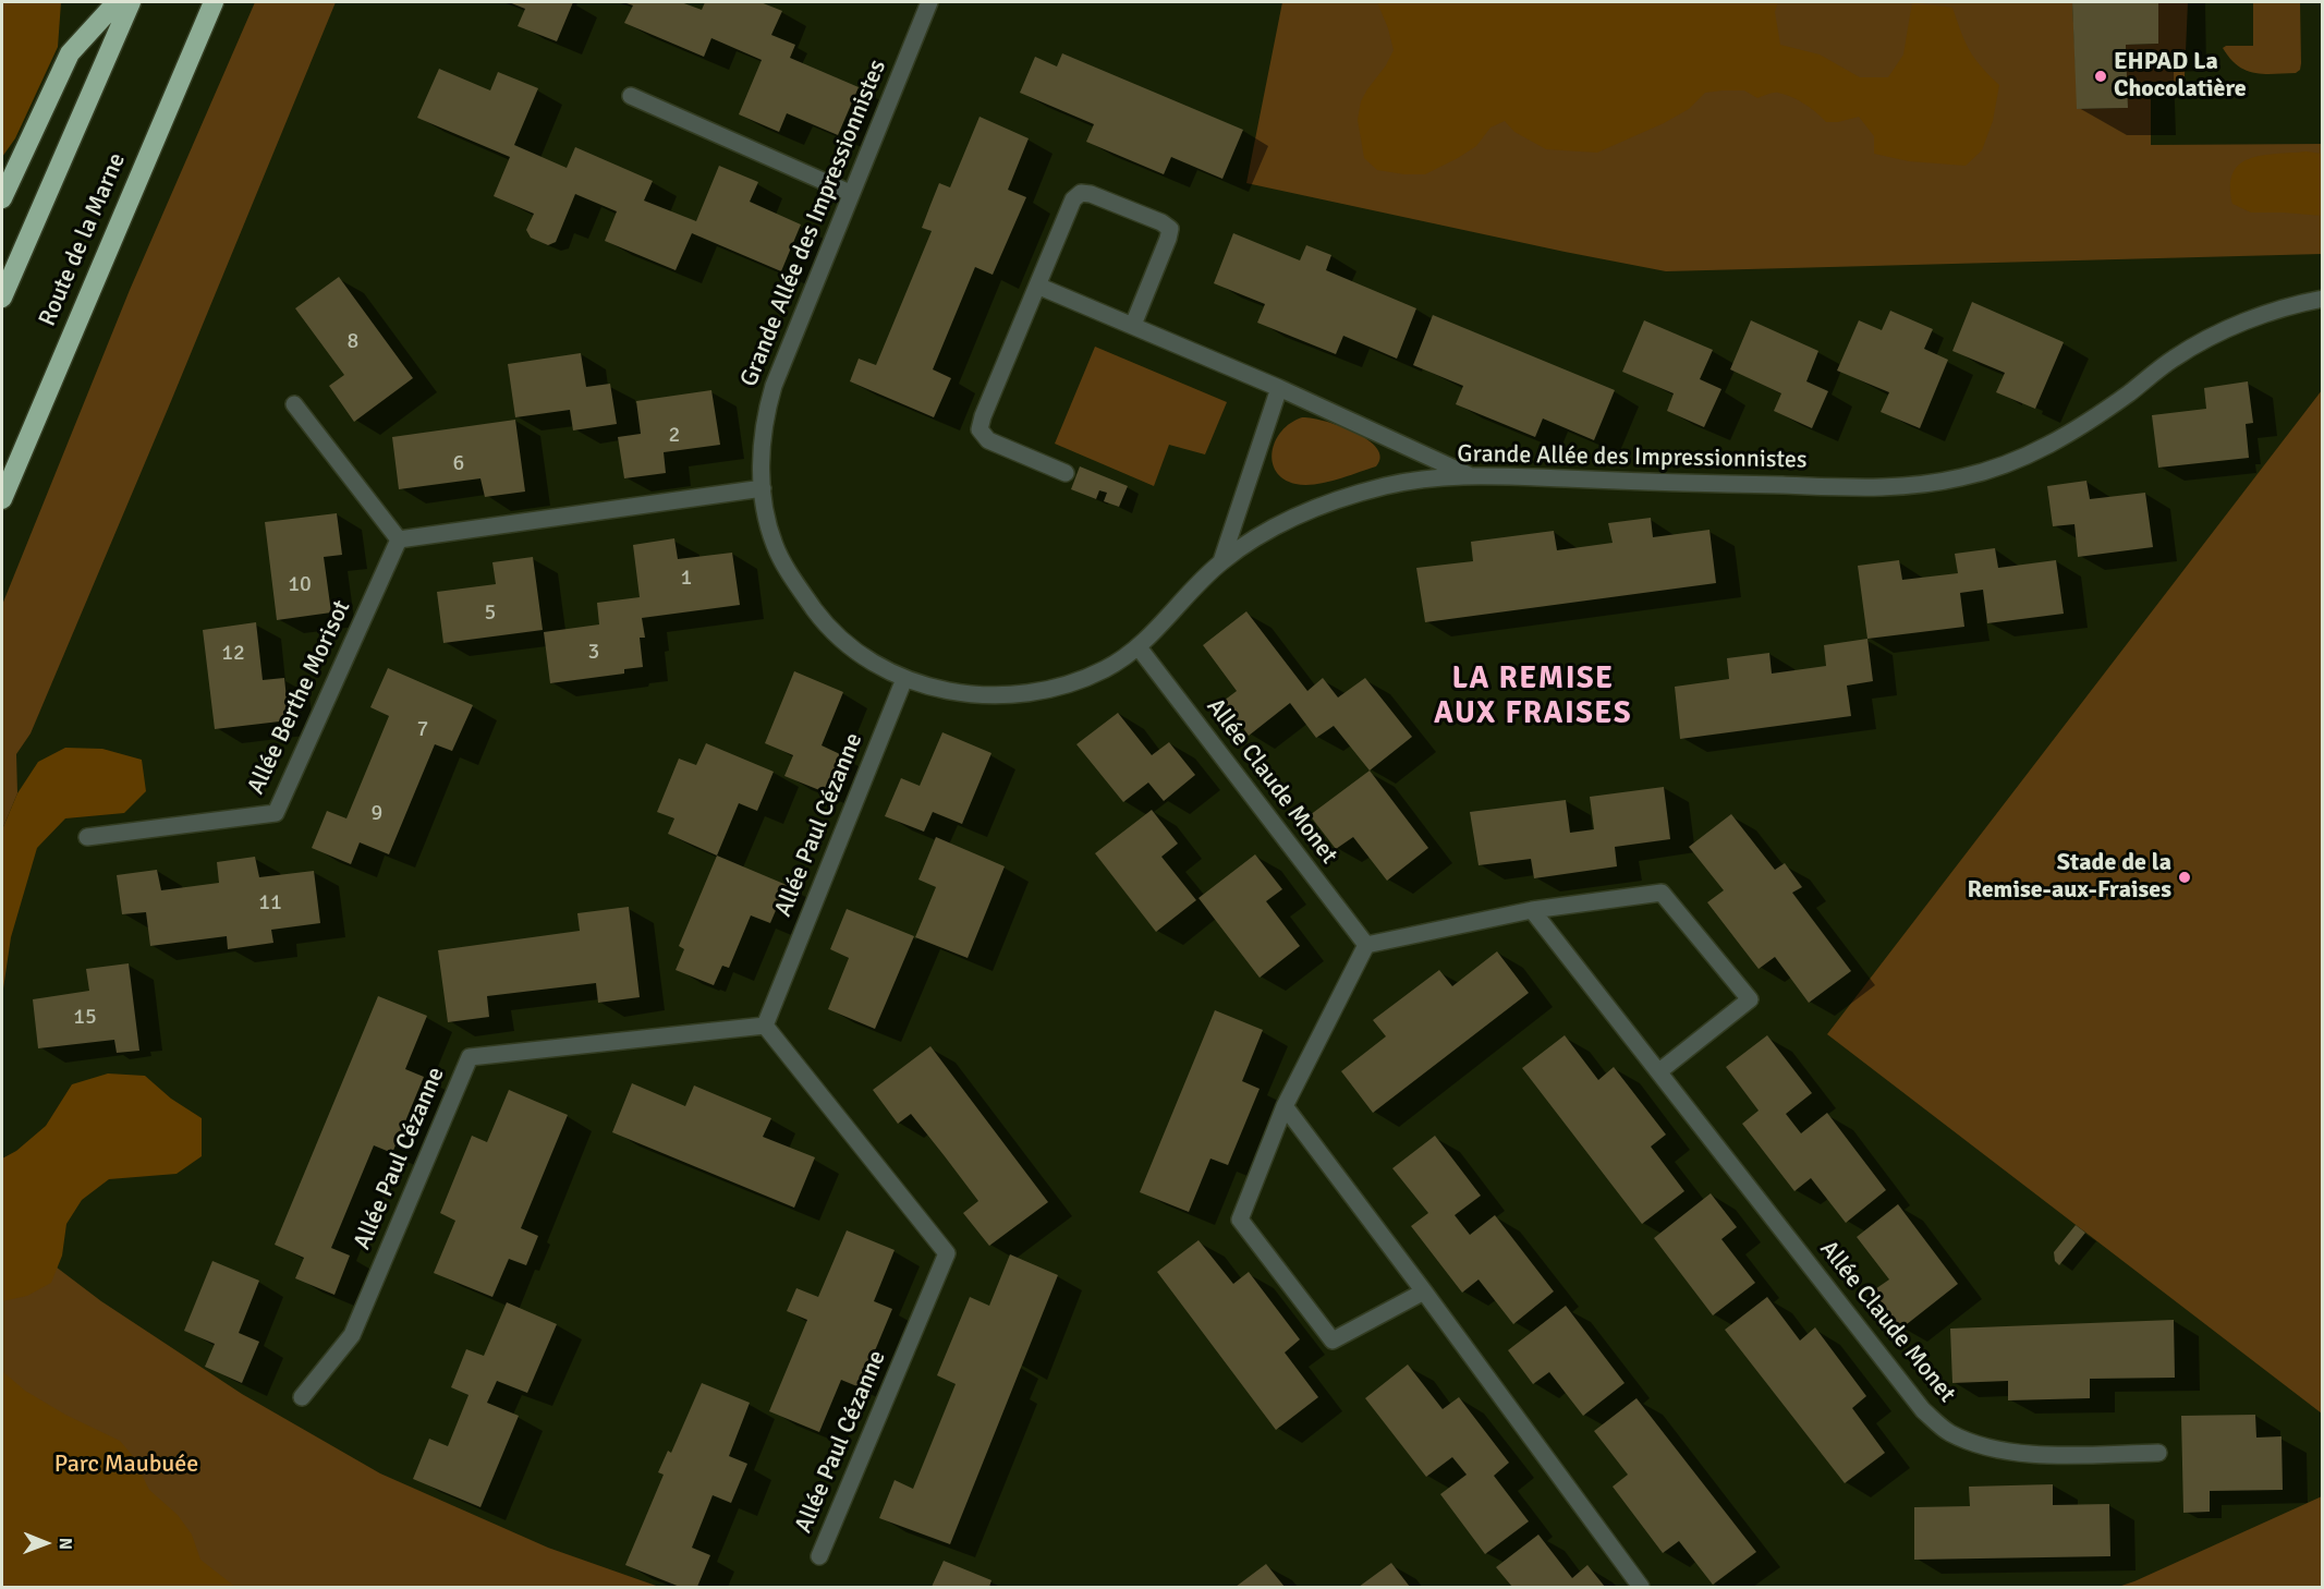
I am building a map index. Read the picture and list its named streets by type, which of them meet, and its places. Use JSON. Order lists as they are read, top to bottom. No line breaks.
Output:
{"streets":{"highway":["Route de la Marne"],"street":["Grande Allée des Impressionnistes","Allée Berthe Morisot","Allée Claude Monet","Allée Paul Cézanne"]},"crossings":[["Grande Allée des Impressionnistes","Allée Claude Monet"],["Grande Allée des Impressionnistes","Allée Paul Cézanne"]],"districts":["LA REMISE AUX FRAISES"],"parks":["Parc Maubuée"],"places":["EHPAD La Chocolatière","Stade de la Remise-aux-Fraises"],"house_numbers":["8","2","6","1","10","5","3","12","7","9","11","15"],"north":"right"}
